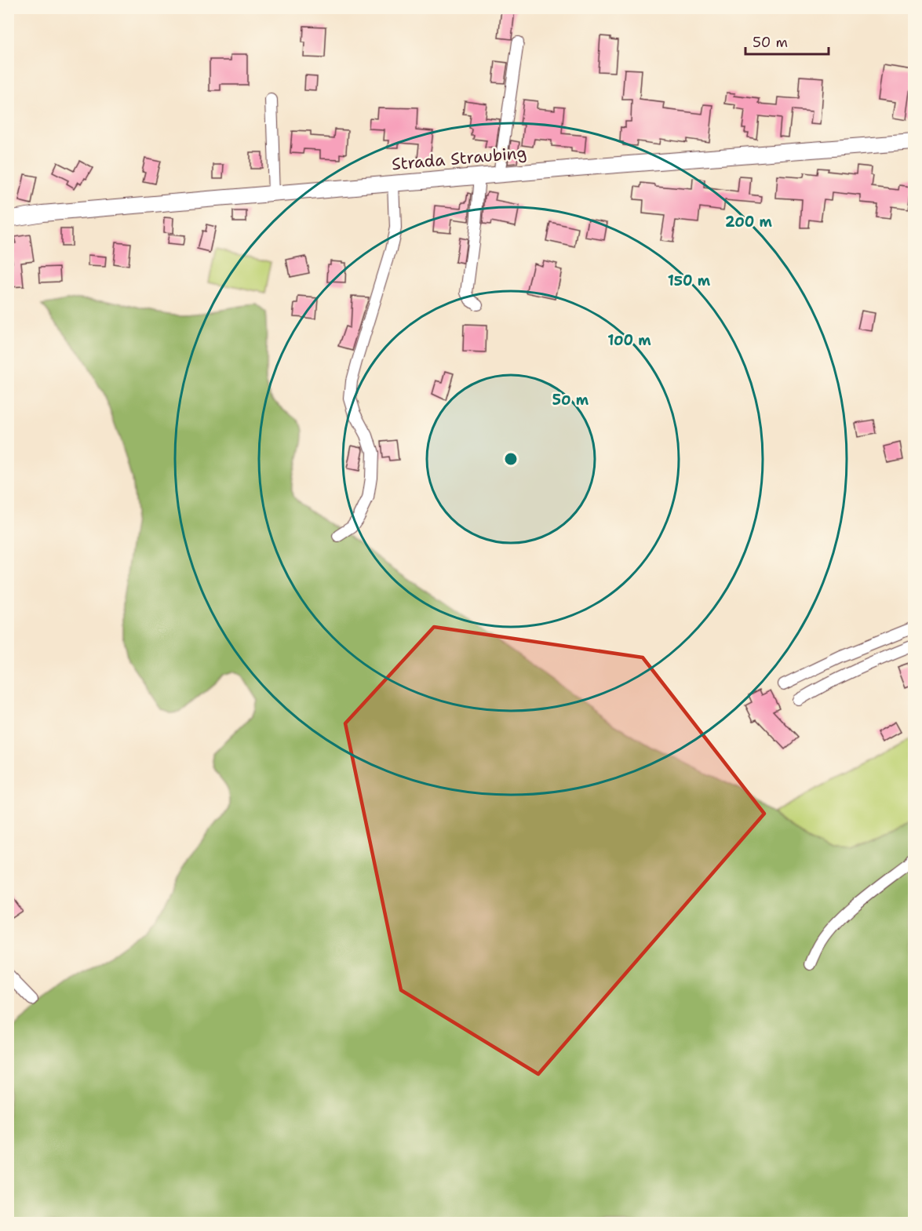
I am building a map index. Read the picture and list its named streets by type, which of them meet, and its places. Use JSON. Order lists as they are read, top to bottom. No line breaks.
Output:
{"streets":{"main road":["Strada Straubing"]},"scale_bar":"50 m","rings":["200 m","150 m","100 m","50 m"]}
